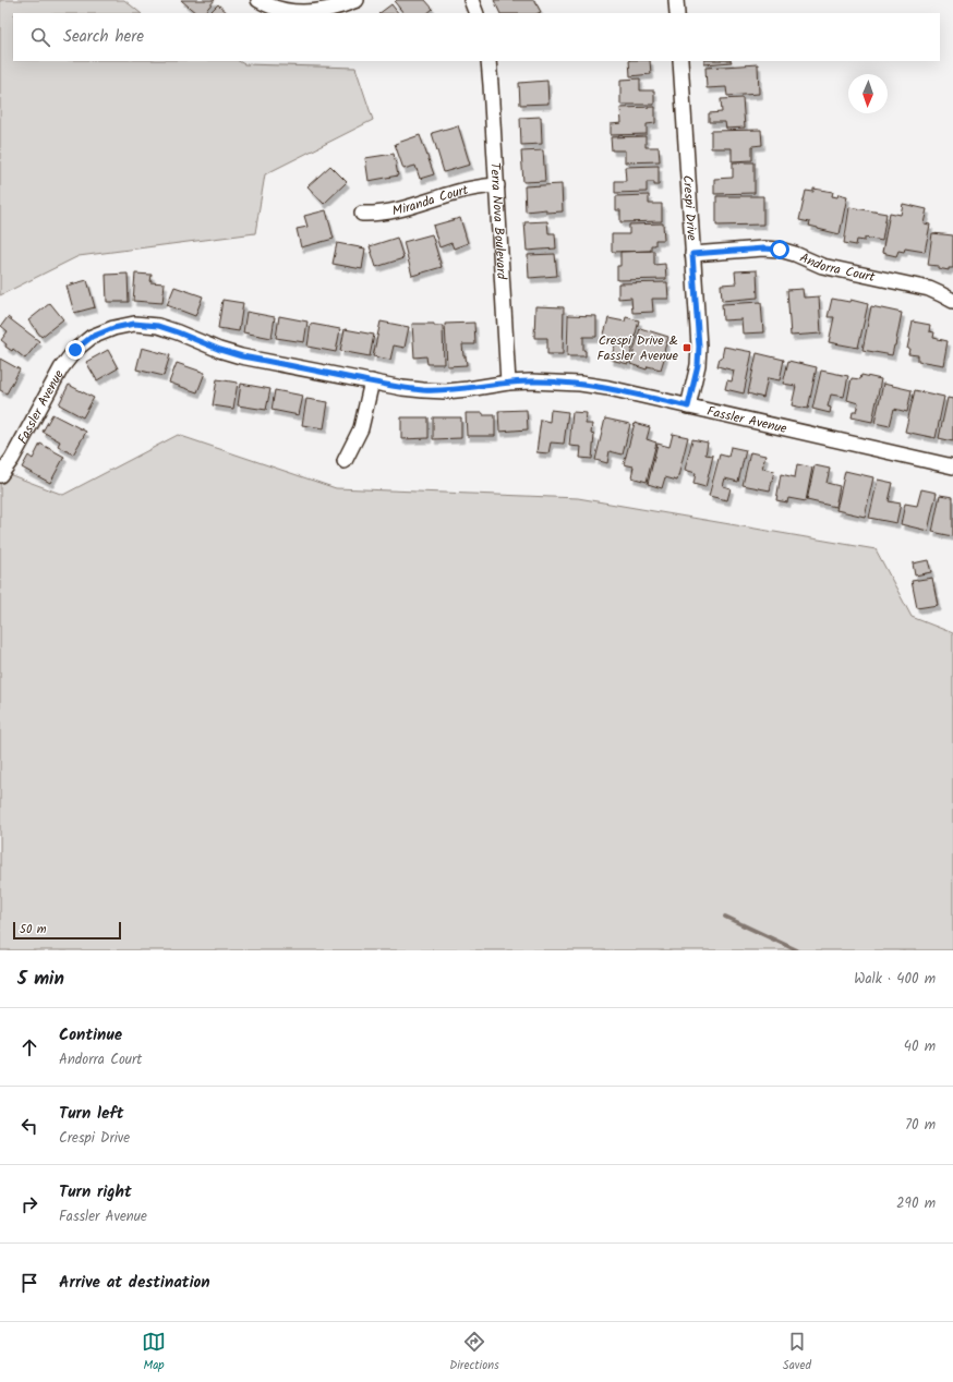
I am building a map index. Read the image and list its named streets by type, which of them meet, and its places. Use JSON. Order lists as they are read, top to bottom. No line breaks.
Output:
{"streets":{"street":["Miranda Court","Crespi Drive","Terra Nova Boulevard","Andorra Court","Fassler Avenue"]},"crossings":[["Miranda Court","Terra Nova Boulevard"],["Crespi Drive","Andorra Court"],["Crespi Drive","Fassler Avenue"],["Terra Nova Boulevard","Fassler Avenue"]],"places":{"transit":["Crespi Drive & Fassler Avenue"]},"scale_bar":"50 m","north":"bottom","page":{"search":"Search here","scale":"50 m","heading":["5 min","Walk · 400 m"],"list":[["Continue","Andorra Court","40 m"],["Turn left","Crespi Drive","70 m"],["Turn right","Fassler Avenue","290 m"],"Arrive at destination"],"nav":["Map","Directions","Saved"]}}
